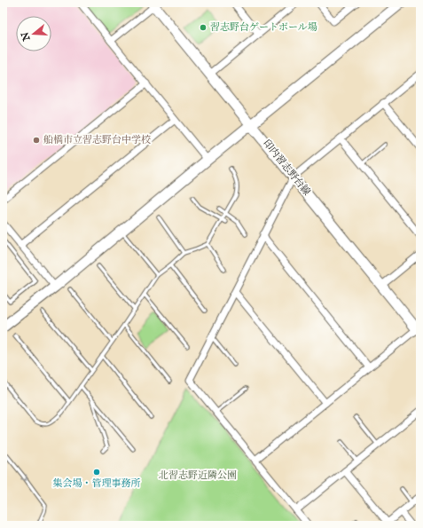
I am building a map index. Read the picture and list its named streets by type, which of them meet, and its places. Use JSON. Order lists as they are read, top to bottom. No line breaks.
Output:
{"streets":{"street":["印内習志野台線"]},"parks":["北習志野近隣公園"],"places":["習志野台ゲートボール場","船橋市立習志野台中学校","集会場・管理事務所"],"north":"left"}
